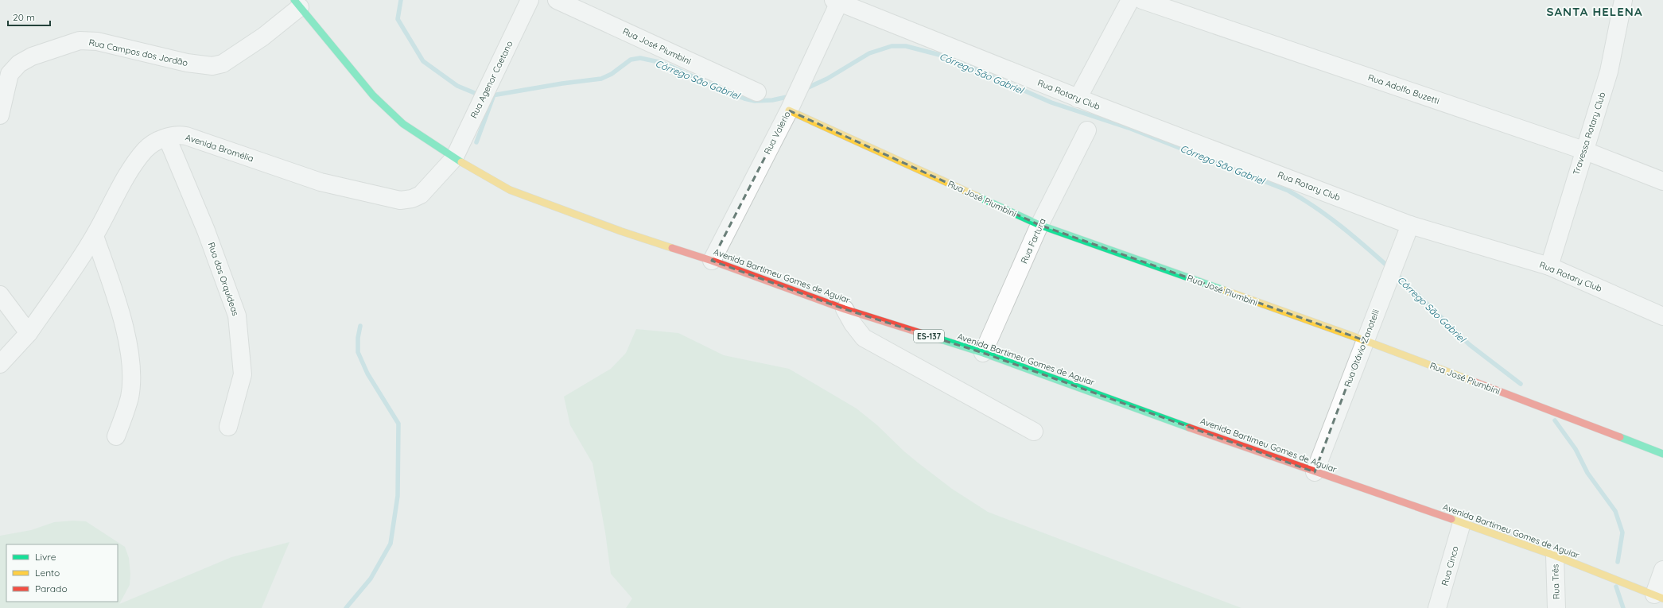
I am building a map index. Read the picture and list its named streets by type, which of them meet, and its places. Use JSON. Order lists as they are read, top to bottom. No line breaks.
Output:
{"streets":{"main road":["Rua José Piumbini","Avenida Bartimeu Gomes de Aguiar","ES-137"],"street":["Rua Campos dos Jordão","Rua Agenor Caetano","Rua Adolfo Buzetti","Rua Rotary Club","Rua Valerio","Travessa Rotary Club","Avenida Bromélia","Rua Fartura","Rua das Orquídeas","Rua Otávio Zanotelli","Rua Cinco","Rua Três"]},"crossings":[["Rua José Piumbini","Rua Valerio"],["Rua José Piumbini","Rua Fartura"],["Rua José Piumbini","Rua Otávio Zanotelli"],["Rua Campos dos Jordão","Avenida Bartimeu Gomes de Aguiar"],["Rua Agenor Caetano","Avenida Bromélia"],["Rua Agenor Caetano","Avenida Bartimeu Gomes de Aguiar"],["Rua Adolfo Buzetti","Travessa Rotary Club"],["Rua Rotary Club","Rua Valerio"],["Rua Rotary Club","Travessa Rotary Club"],["Rua Rotary Club","Rua Otávio Zanotelli"],["Rua Valerio","Avenida Bartimeu Gomes de Aguiar"],["Avenida Bromélia","Avenida Bartimeu Gomes de Aguiar"],["Avenida Bromélia","Rua das Orquídeas"],["Rua Fartura","Avenida Bartimeu Gomes de Aguiar"],["Avenida Bartimeu Gomes de Aguiar","Rua Otávio Zanotelli"],["Avenida Bartimeu Gomes de Aguiar","Rua Cinco"],["Avenida Bartimeu Gomes de Aguiar","Rua Três"]],"districts":["SANTA HELENA"],"water":["Córrego São Gabriel"],"legend":["Livre","Lento","Parado"],"scale_bar":"20 m"}
